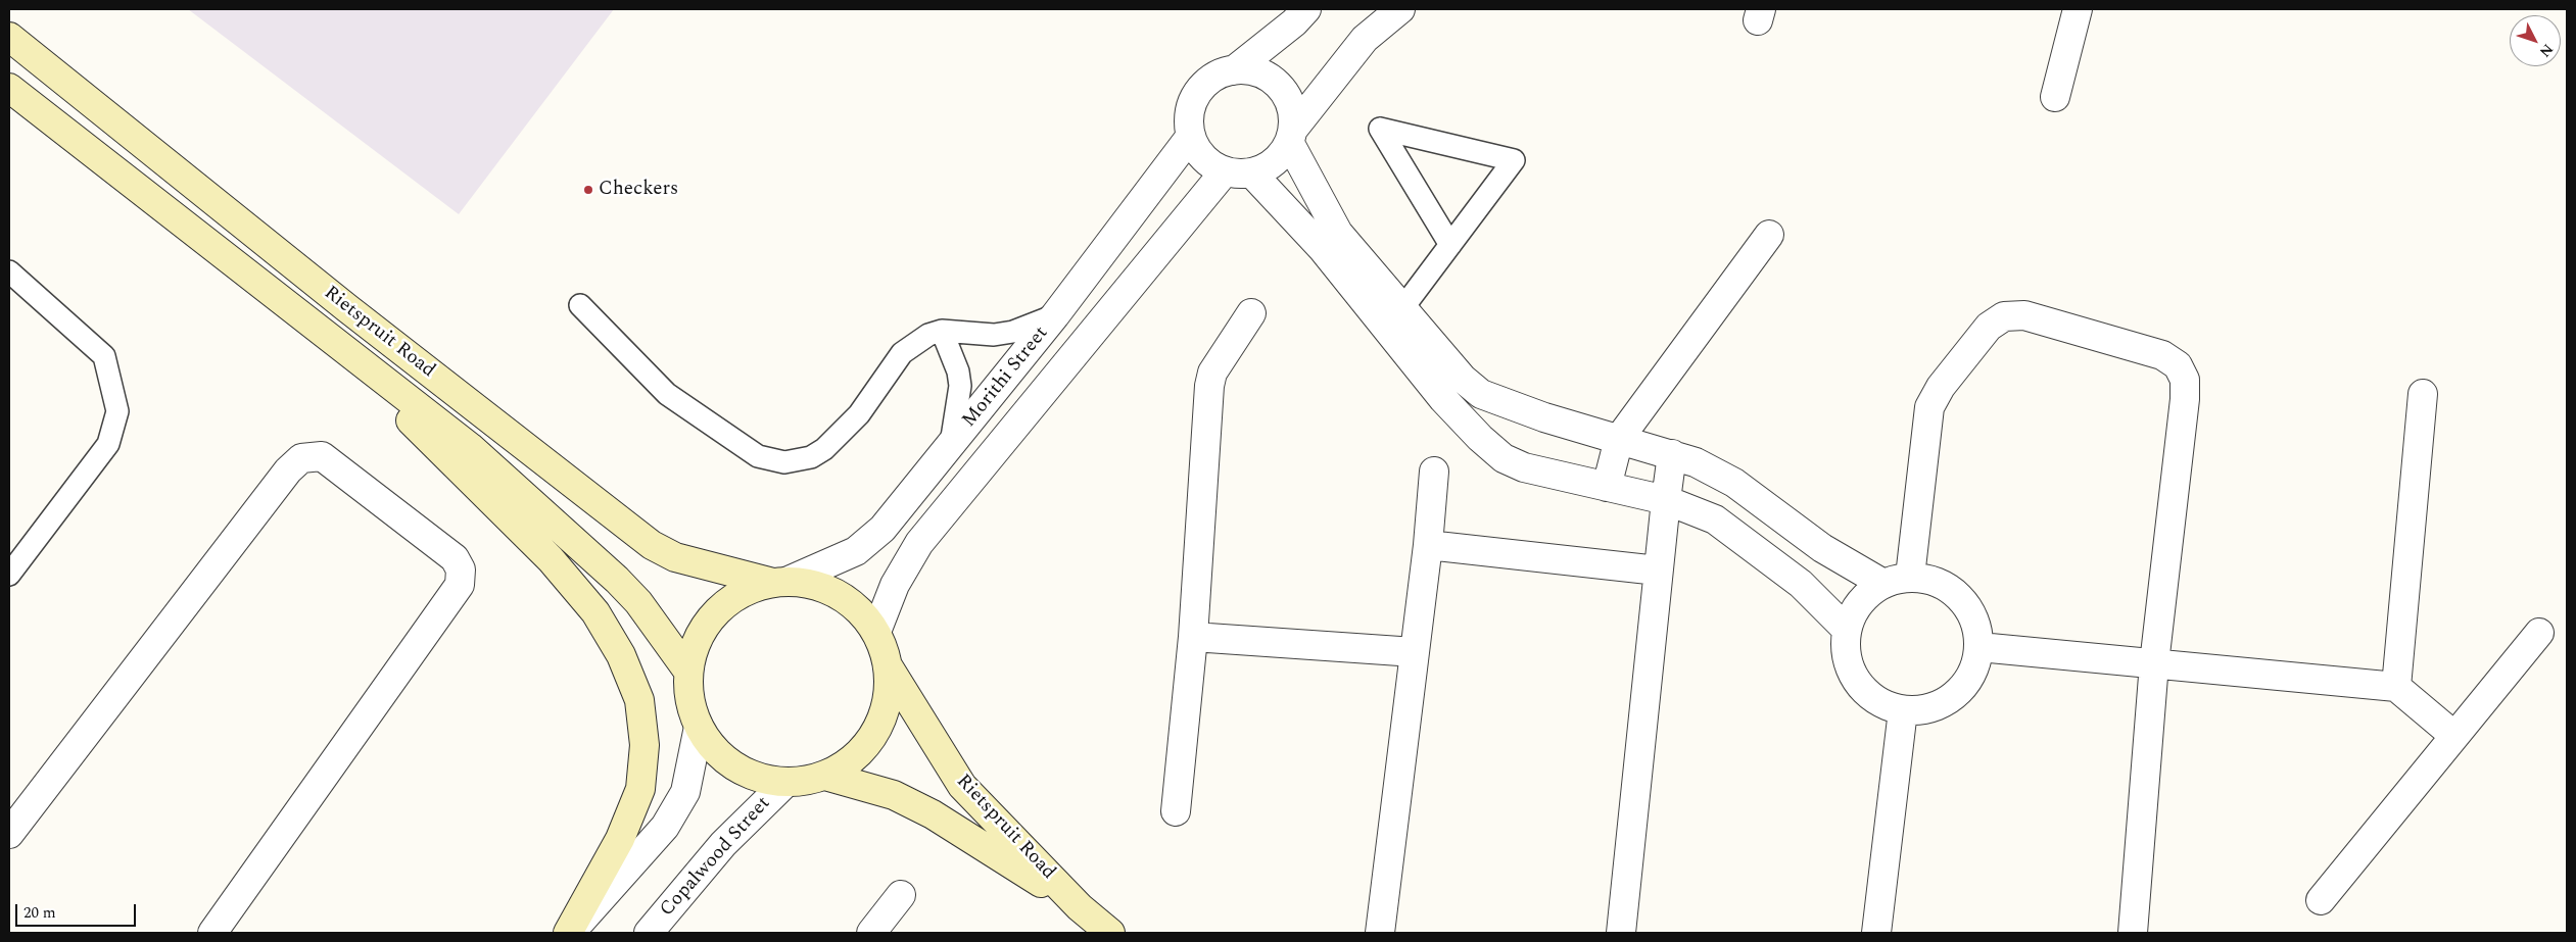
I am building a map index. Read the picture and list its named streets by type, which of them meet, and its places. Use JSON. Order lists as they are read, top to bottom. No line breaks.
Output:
{"streets":{"street":["Rietspruit Road","Morithi Street","Copalwood Street"]},"crossings":[["Rietspruit Road","Morithi Street"]],"places":["Checkers"],"scale_bar":"20 m","north":"bottom right"}
